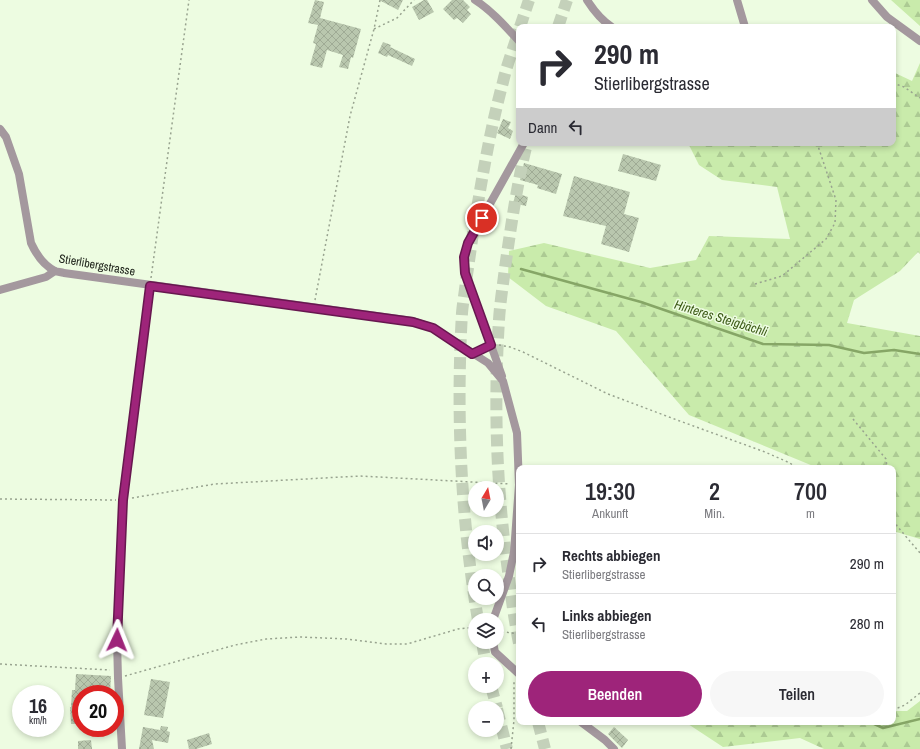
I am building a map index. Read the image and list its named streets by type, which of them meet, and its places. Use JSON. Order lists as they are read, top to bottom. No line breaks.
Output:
{"streets":{"lane":["Stierlibergstrasse"]},"water":["Hinteres Steigbächli"],"north":"top","page":{"turn":["290 m","Stierlibergstrasse"],"then":"Dann","eta":["19:30","Ankunft","2","Min.","700","m"],"map_buttons":["+","−"],"list":[{"name":"Rechts abbiegen","note":"Stierlibergstrasse","value":"290 m"},{"name":"Links abbiegen","note":"Stierlibergstrasse","value":"280 m"}],"buttons":["Beenden","Teilen"],"speed":"16 km/h","limit":"20"}}
